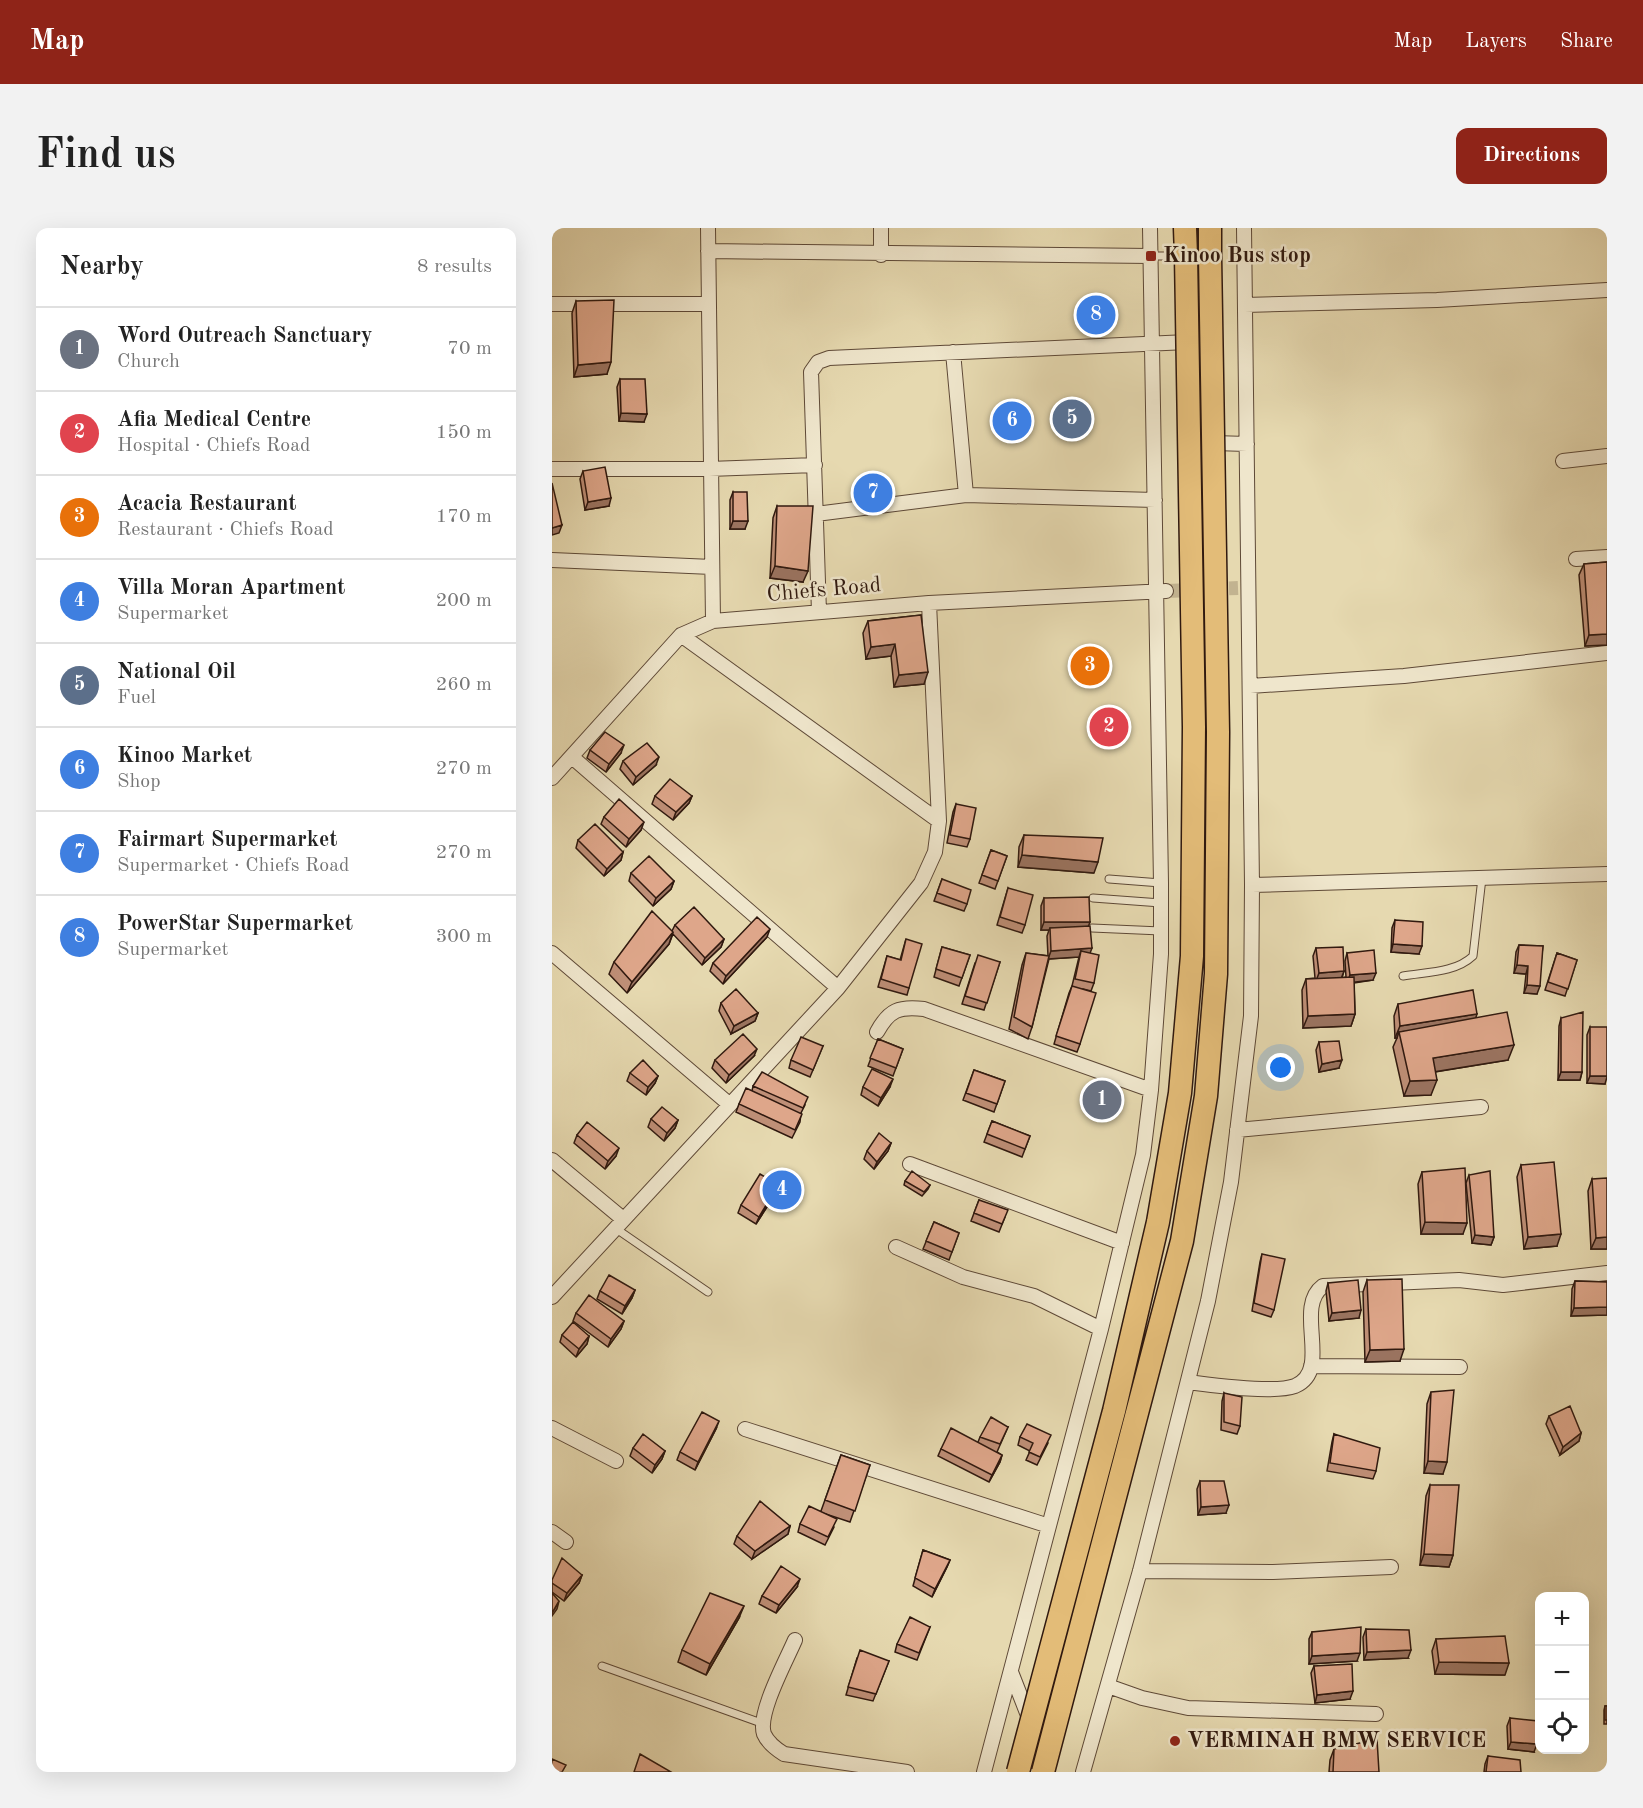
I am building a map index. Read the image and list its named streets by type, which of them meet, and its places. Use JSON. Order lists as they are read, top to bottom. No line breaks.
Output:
{"streets":{"street":["Chiefs Road"]},"places":{"transit":["Kinoo Bus stop"],"other":["VERMINAH BMW SERVICE"]},"page":{"header":"Map","nav":["Map","Layers","Share"],"buttons":"Directions","title":"Find us","heading":["Nearby","8 results"],"pins":["8","5","6","7","3","2","1","4"],"list":[{"mark":"1","name":"Word Outreach Sanctuary","note":"Church","value":"70 m"},{"mark":"2","name":"Afia Medical Centre","note":"Hospital · Chiefs Road","value":"150 m"},{"mark":"3","name":"Acacia Restaurant","note":"Restaurant · Chiefs Road","value":"170 m"},{"mark":"4","name":"Villa Moran Apartment","note":"Supermarket","value":"200 m"},{"mark":"5","name":"National Oil","note":"Fuel","value":"260 m"},{"mark":"6","name":"Kinoo Market","note":"Shop","value":"270 m"},{"mark":"7","name":"Fairmart Supermarket","note":"Supermarket · Chiefs Road","value":"270 m"},{"mark":"8","name":"PowerStar Supermarket","note":"Supermarket","value":"300 m"}],"map_buttons":["+","−"]}}
